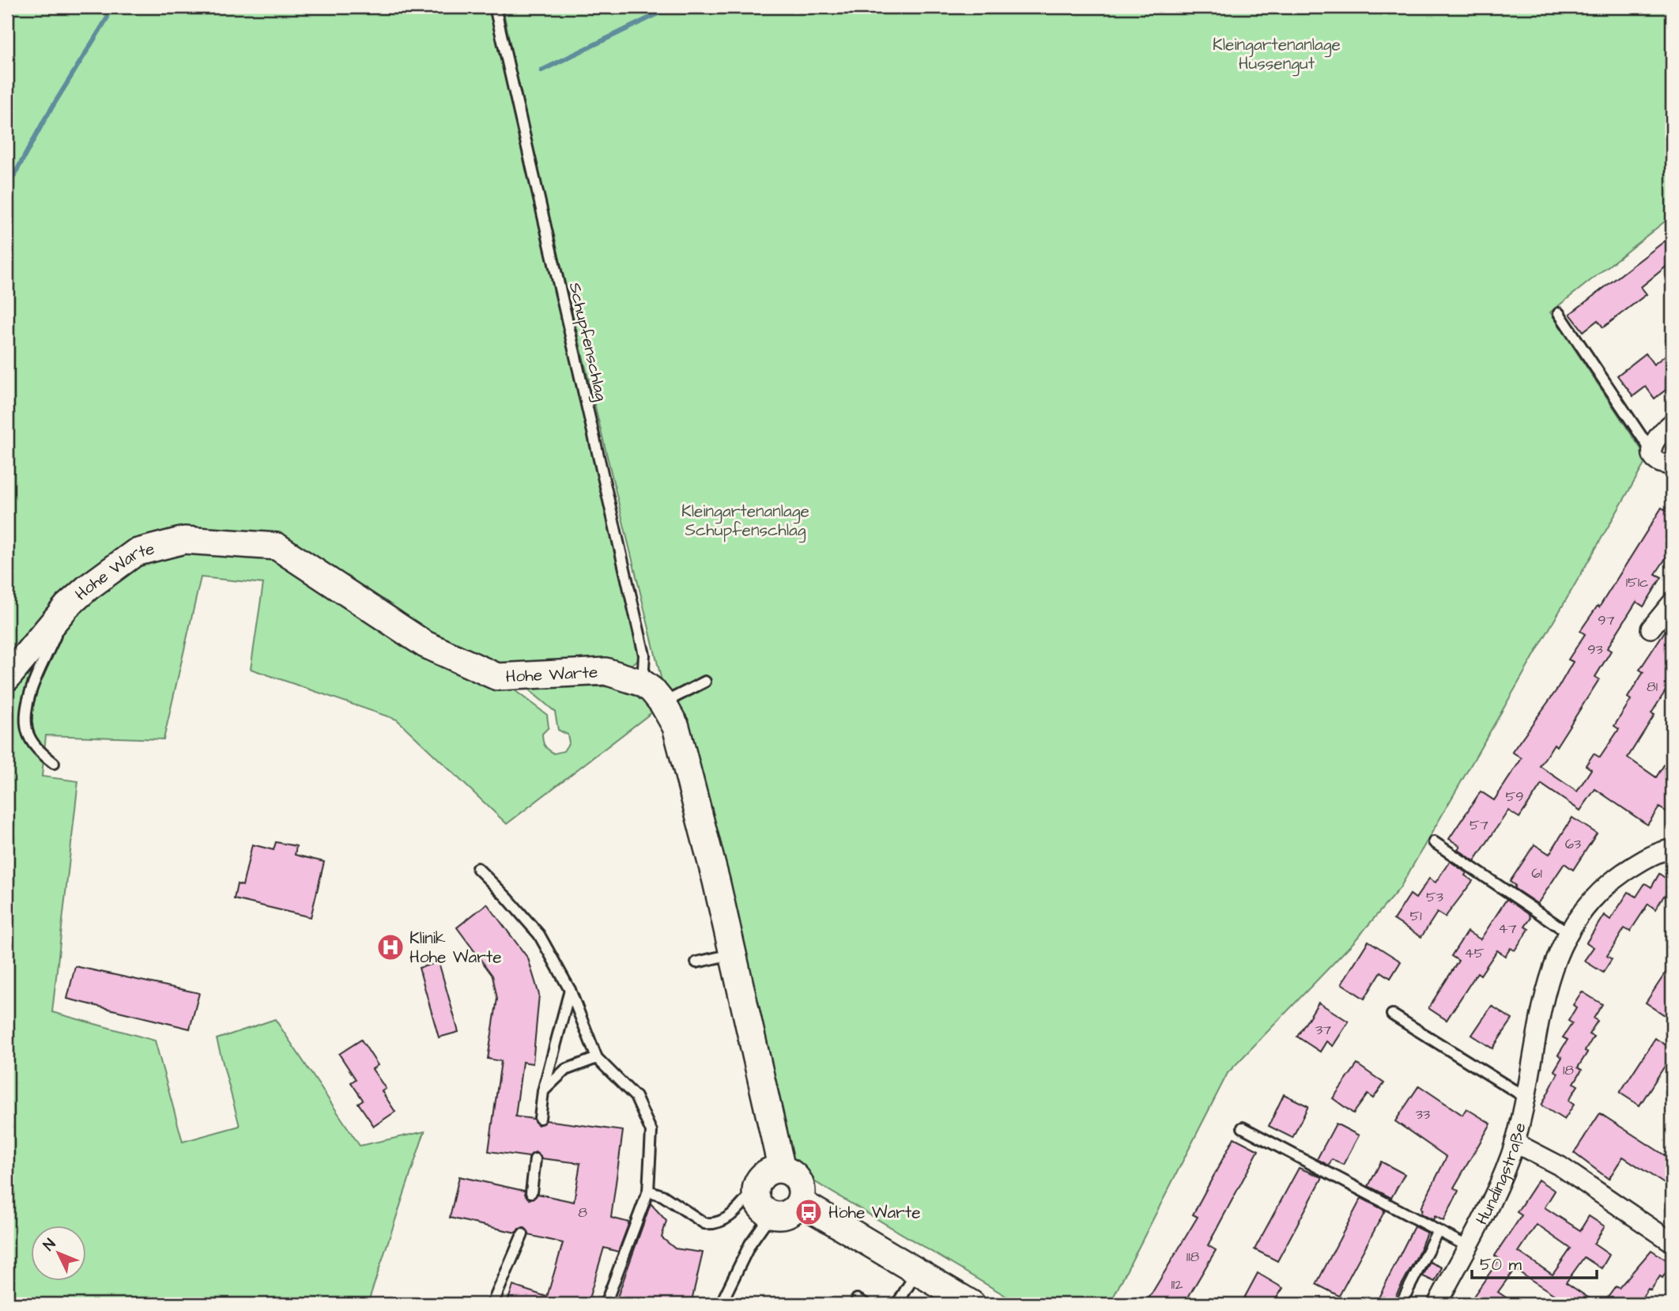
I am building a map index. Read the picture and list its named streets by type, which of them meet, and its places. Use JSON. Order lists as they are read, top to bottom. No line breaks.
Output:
{"streets":{"street":["Hohe Warte","Hundingstraße"],"lane":["Schupfenschlag"]},"crossings":[["Schupfenschlag","Hohe Warte"]],"parks":["Kleingartenanlage Hussengut","Kleingartenanlage Schupfenschlag"],"places":{"hospital":["Klinik Hohe Warte"],"bus stop":["Hohe Warte"]},"house_numbers":["151c","97","93","81","59","57","63","61","53","51","47","45","37","18","33","8","118","112"],"scale_bar":"50 m","north":"top left"}
